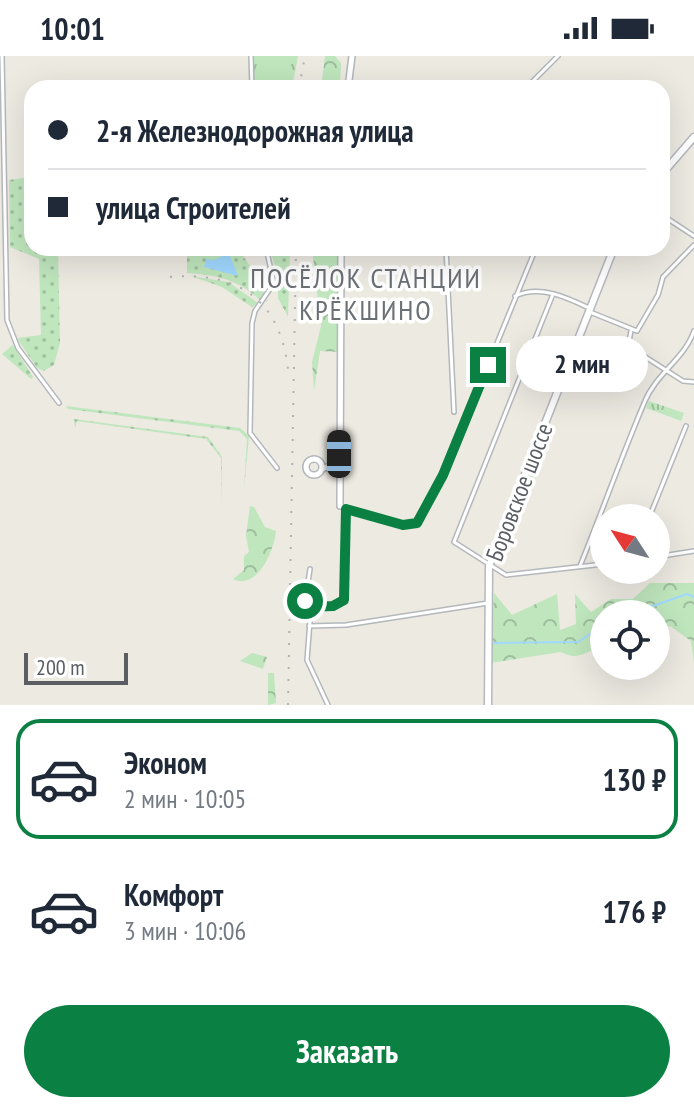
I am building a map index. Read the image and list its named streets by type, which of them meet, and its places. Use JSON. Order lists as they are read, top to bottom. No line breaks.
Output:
{"streets":{"main road":["Боровское шоссе"]},"districts":["ПОСЁЛОК СТАНЦИИ КРЁКШИНО"],"scale_bar":"200 m","north":"top left","page":{"status":"10:01","banner":["2-я Железнодорожная улица","улица Строителей"],"bubble":"2 мин","scale":"200 m","list":[{"name":"Эконом","note":"2 мин · 10:05","value":"130 ₽"},{"name":"Комфорт","note":"3 мин · 10:06","value":"176 ₽"}],"buttons":"Заказать"}}
